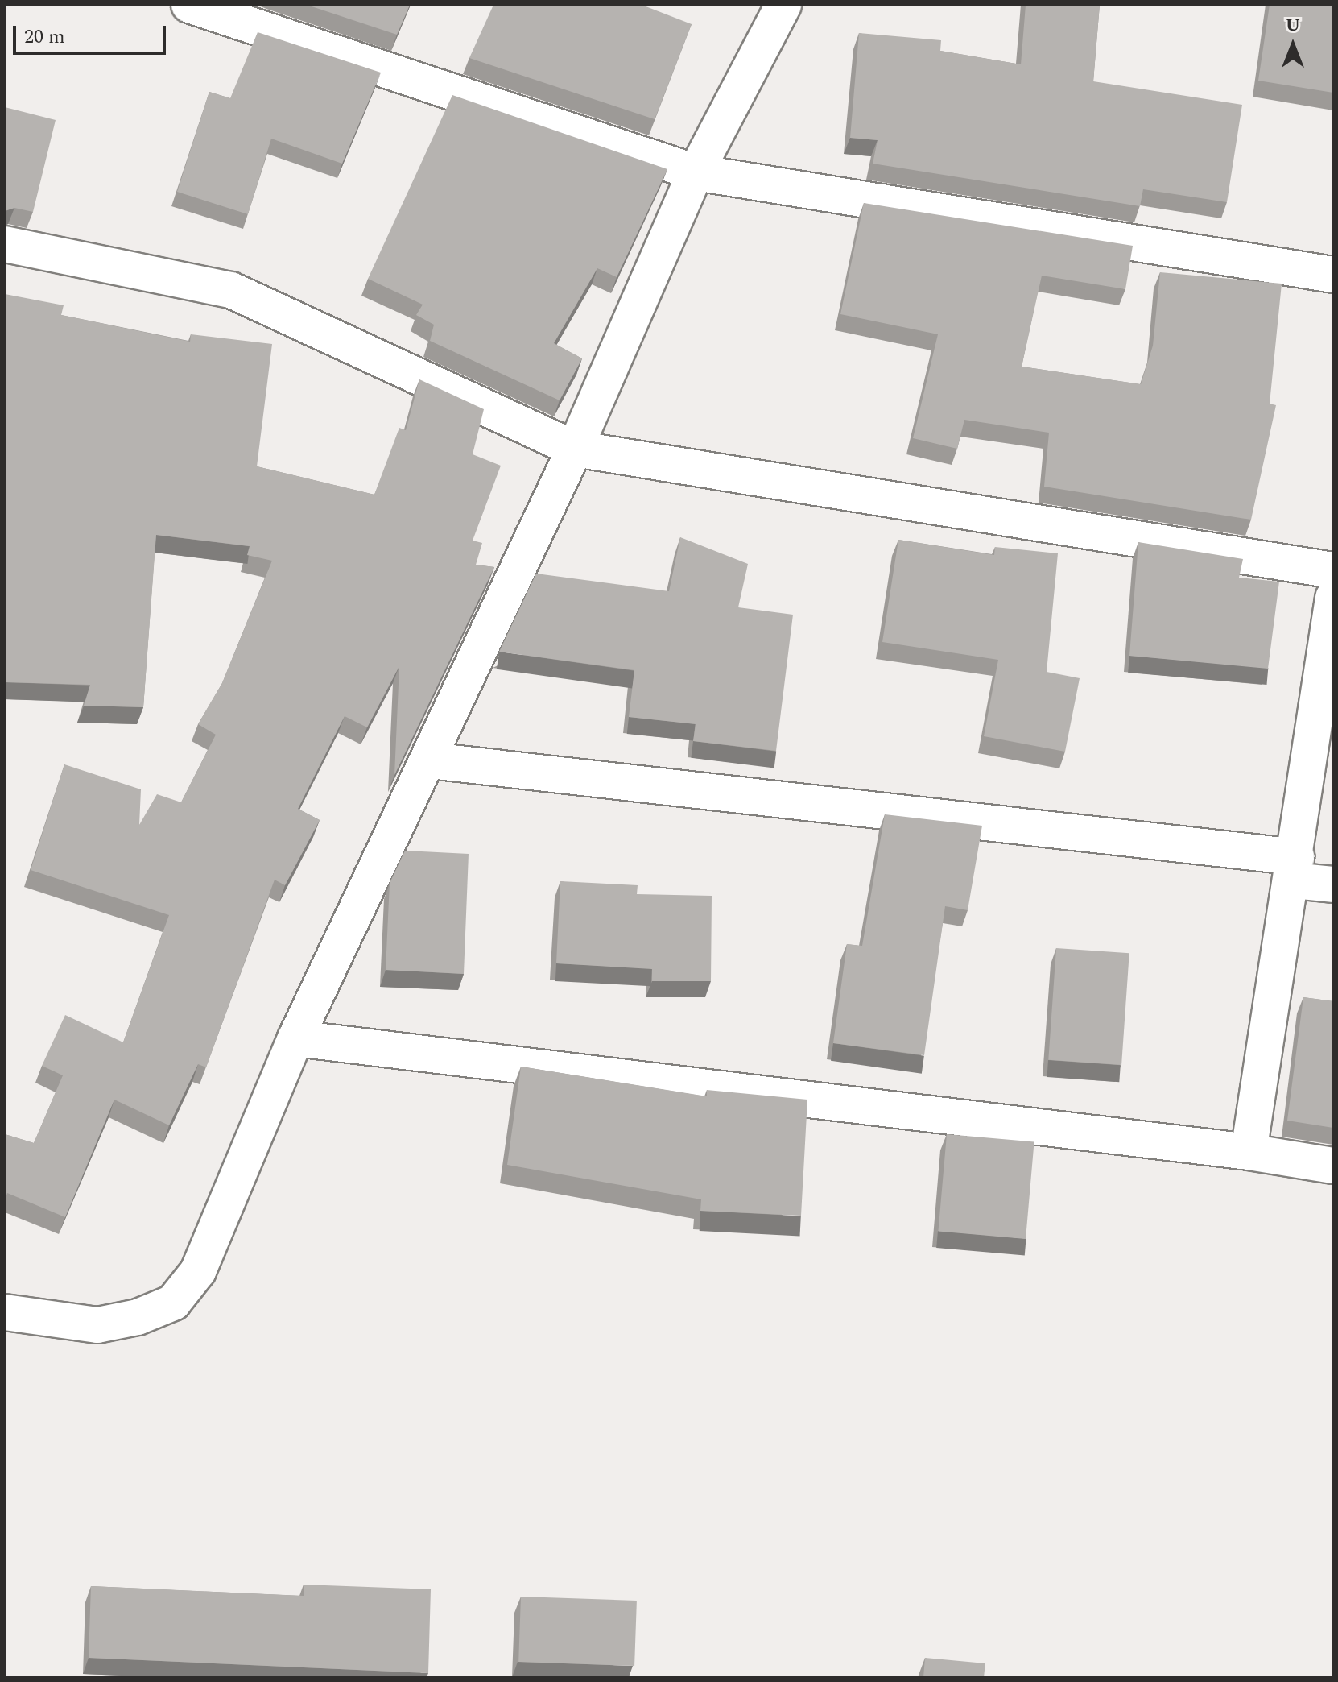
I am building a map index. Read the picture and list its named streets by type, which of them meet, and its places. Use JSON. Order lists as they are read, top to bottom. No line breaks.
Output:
{"scale_bar":"20 m","north":"top"}
